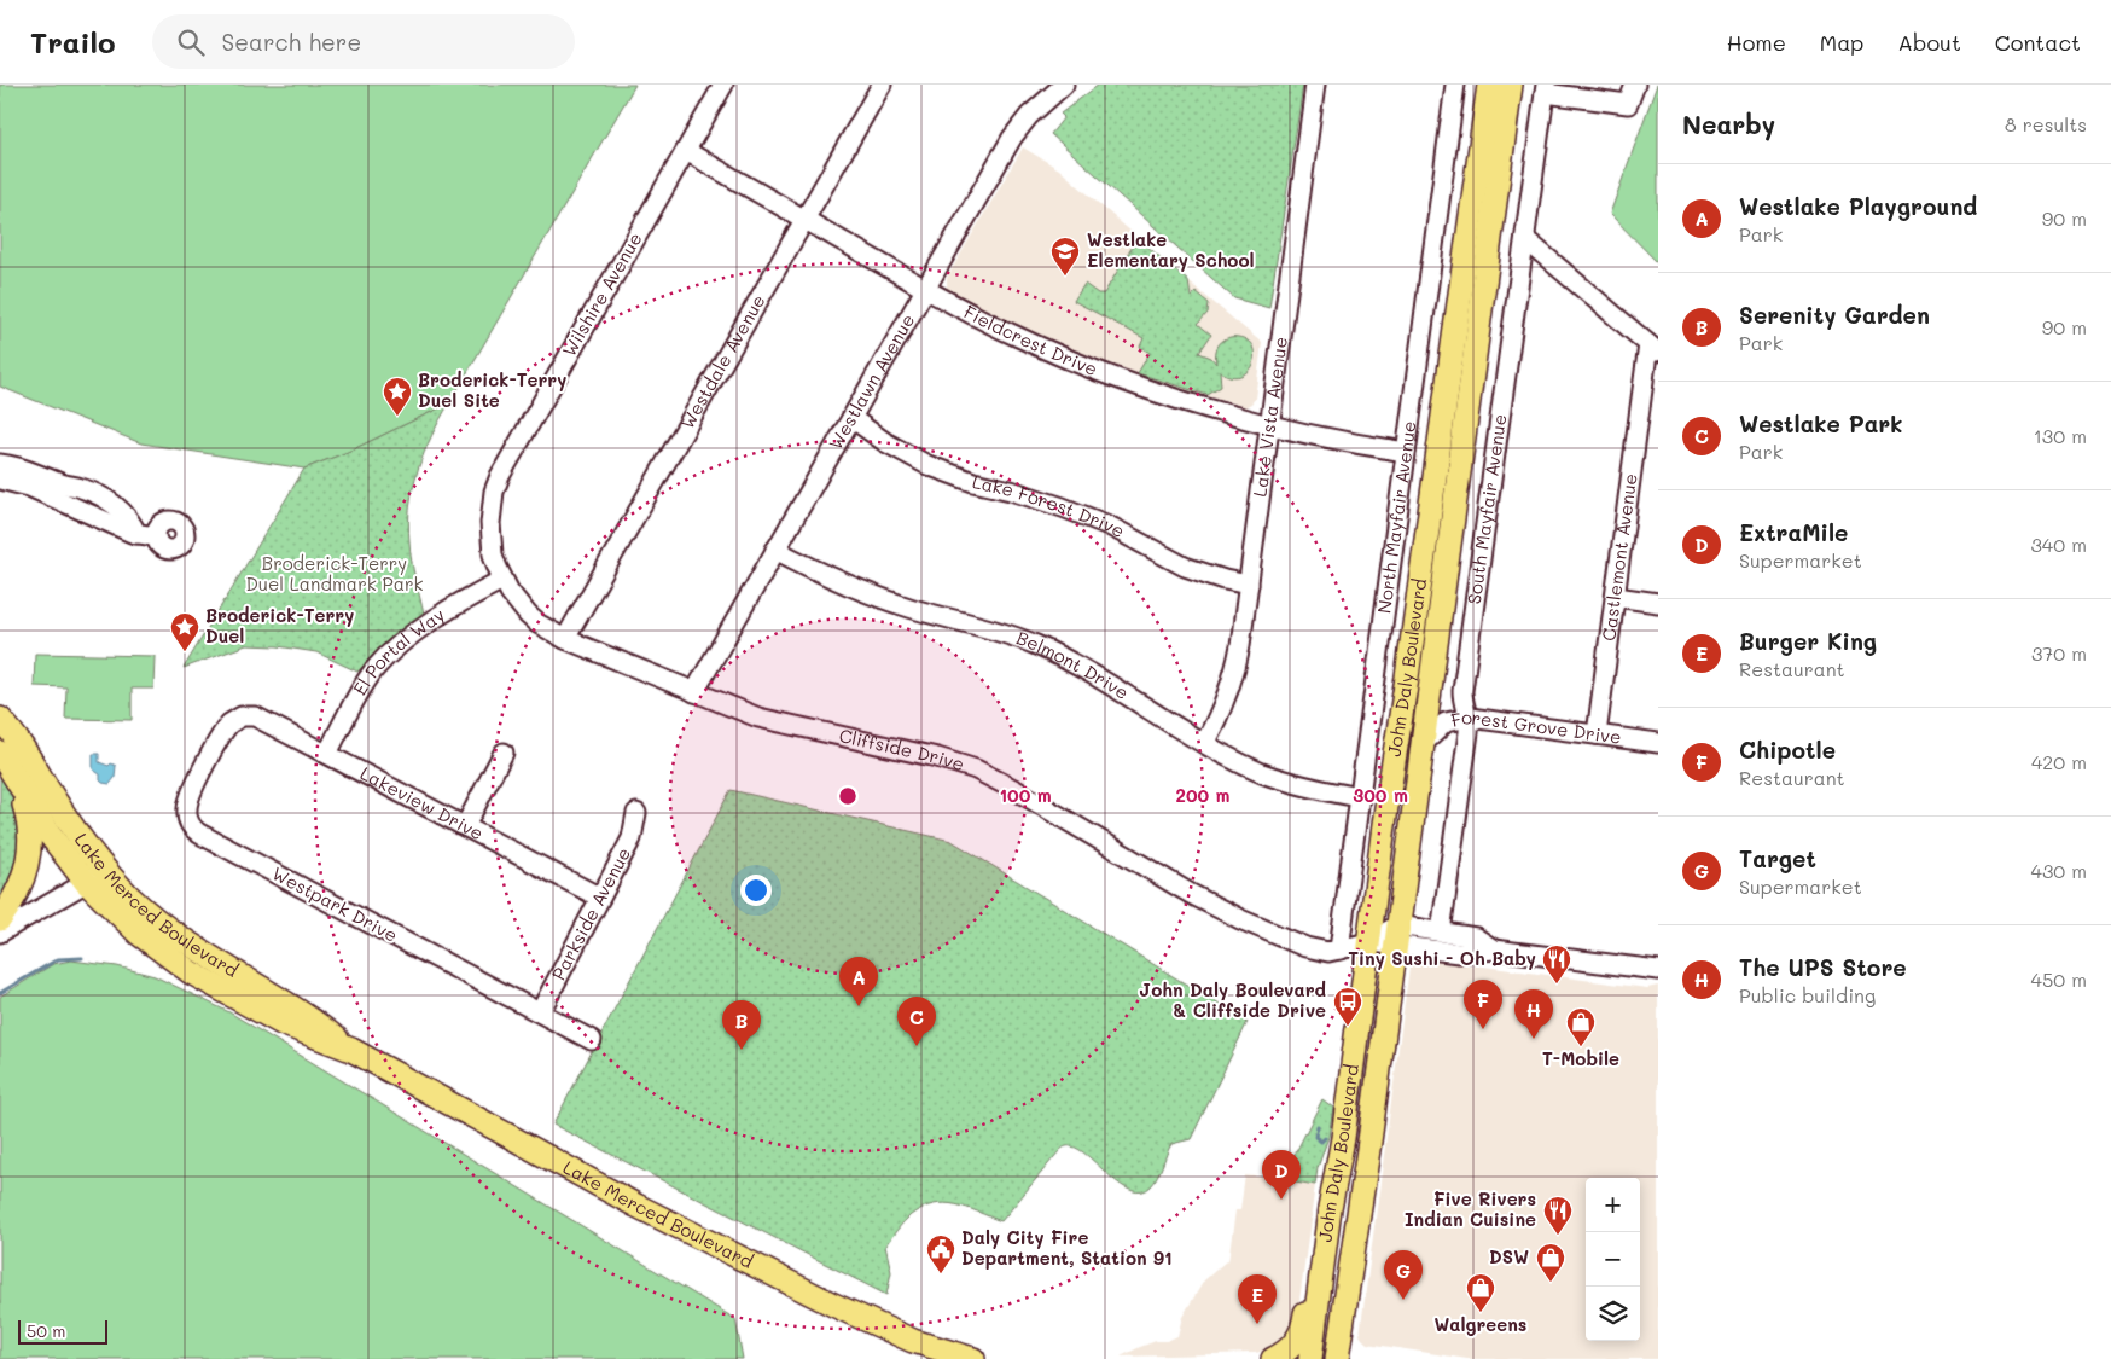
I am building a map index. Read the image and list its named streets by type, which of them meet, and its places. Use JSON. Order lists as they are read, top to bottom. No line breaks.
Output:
{"streets":{"main road":["John Daly Boulevard","Lake Merced Boulevard"],"street":["Wilshire Avenue","Fieldcrest Drive","Westdale Avenue","Westlawn Avenue","Lake Vista Avenue","Lake Forest Drive","South Mayfair Avenue","North Mayfair Avenue","Castlemont Avenue","El Portal Way","Belmont Drive","Forest Grove Drive","Cliffside Drive","Lakeview Drive","Westpark Drive","Parkside Avenue"]},"crossings":[["Wilshire Avenue","Fieldcrest Drive"],["Wilshire Avenue","El Portal Way"],["Wilshire Avenue","Cliffside Drive"],["Fieldcrest Drive","Westdale Avenue"],["Fieldcrest Drive","Westlawn Avenue"],["Fieldcrest Drive","Lake Vista Avenue"],["Fieldcrest Drive","North Mayfair Avenue"],["Westdale Avenue","Cliffside Drive"],["Westlawn Avenue","Lake Forest Drive"],["Westlawn Avenue","Belmont Drive"],["Westlawn Avenue","Cliffside Drive"],["Lake Vista Avenue","Lake Forest Drive"],["Lake Vista Avenue","Belmont Drive"],["South Mayfair Avenue","Forest Grove Drive"],["North Mayfair Avenue","Belmont Drive"],["North Mayfair Avenue","Cliffside Drive"],["Castlemont Avenue","Forest Grove Drive"],["El Portal Way","Cliffside Drive"],["El Portal Way","Lakeview Drive"],["John Daly Boulevard","Forest Grove Drive"],["John Daly Boulevard","Cliffside Drive"],["Lakeview Drive","Westpark Drive"],["Lakeview Drive","Parkside Avenue"],["Westpark Drive","Parkside Avenue"]],"parks":["Broderick-Terry Duel Landmark Park"],"places":{"school or university":["Westlake Elementary School"],"place":["Broderick-Terry Duel Site","Broderick-Terry Duel"],"restaurant":["Tiny Sushi - Oh Baby","Five Rivers Indian Cuisine"],"bus stop":["John Daly Boulevard & Cliffside Drive"],"shop":["T-Mobile","DSW","Walgreens"],"public building":["Daly City Fire Department, Station 91"]},"scale_bar":"50 m","page":{"header":"Trailo","search":"Search here","nav":["Home","Map","About","Contact"],"heading":["Nearby","8 results"],"list":[{"mark":"A","name":"Westlake Playground","note":"Park","value":"90 m"},{"mark":"B","name":"Serenity Garden","note":"Park","value":"90 m"},{"mark":"C","name":"Westlake Park","note":"Park","value":"130 m"},{"mark":"D","name":"ExtraMile","note":"Supermarket","value":"340 m"},{"mark":"E","name":"Burger King","note":"Restaurant","value":"370 m"},{"mark":"F","name":"Chipotle","note":"Restaurant","value":"420 m"},{"mark":"G","name":"Target","note":"Supermarket","value":"430 m"},{"mark":"H","name":"The UPS Store","note":"Public building","value":"450 m"}],"pins":["A","F","H","C","B","D","G","E"],"map_buttons":["+","−"],"scale":"50 m"},"rings":["100 m","200 m","300 m"]}
